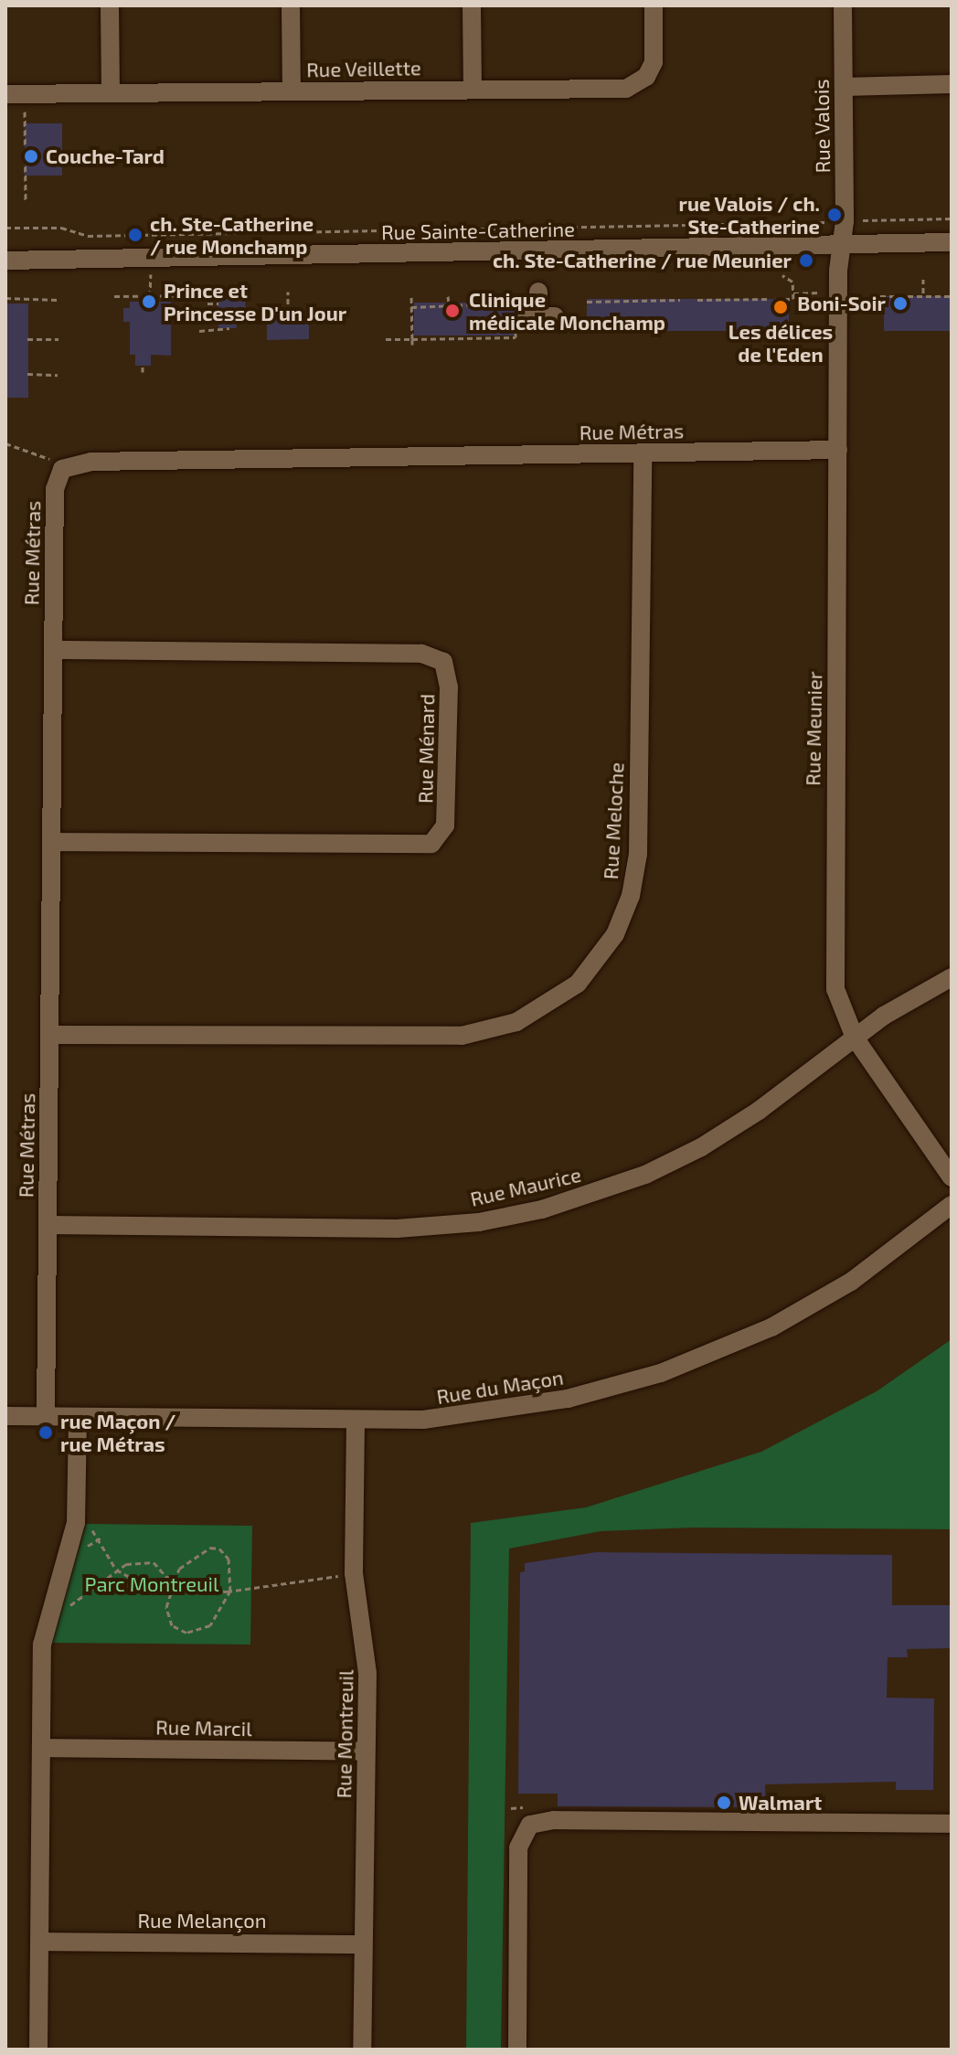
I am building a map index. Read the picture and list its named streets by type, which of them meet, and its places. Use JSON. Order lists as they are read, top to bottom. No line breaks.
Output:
{"streets":{"street":["Rue Veillette","Rue Valois","Rue Sainte-Catherine","Rue Métras","Rue Meunier","Rue Ménard","Rue Meloche","Rue Maurice","Rue du Maçon","Rue Marcil","Rue Montreuil","Rue Melançon"]},"crossings":[["Rue Valois","Rue Sainte-Catherine"],["Rue Valois","Rue Meunier"],["Rue Sainte-Catherine","Rue Meunier"],["Rue Métras","Rue Meunier"],["Rue Métras","Rue Ménard"],["Rue Métras","Rue Meloche"],["Rue Métras","Rue Maurice"],["Rue Métras","Rue du Maçon"],["Rue Meunier","Rue Maurice"],["Rue du Maçon","Rue Montreuil"],["Rue Marcil","Rue Montreuil"],["Rue Montreuil","Rue Melançon"]],"parks":["Parc Montreuil"],"places":["Couche-Tard","rue Valois / ch. Ste-Catherine","ch. Ste-Catherine / rue Monchamp","ch. Ste-Catherine / rue Meunier","Prince et Princesse D'un Jour","Boni-Soir","Les délices de l'Eden","Clinique médicale Monchamp","rue Maçon / rue Métras","Walmart"]}
